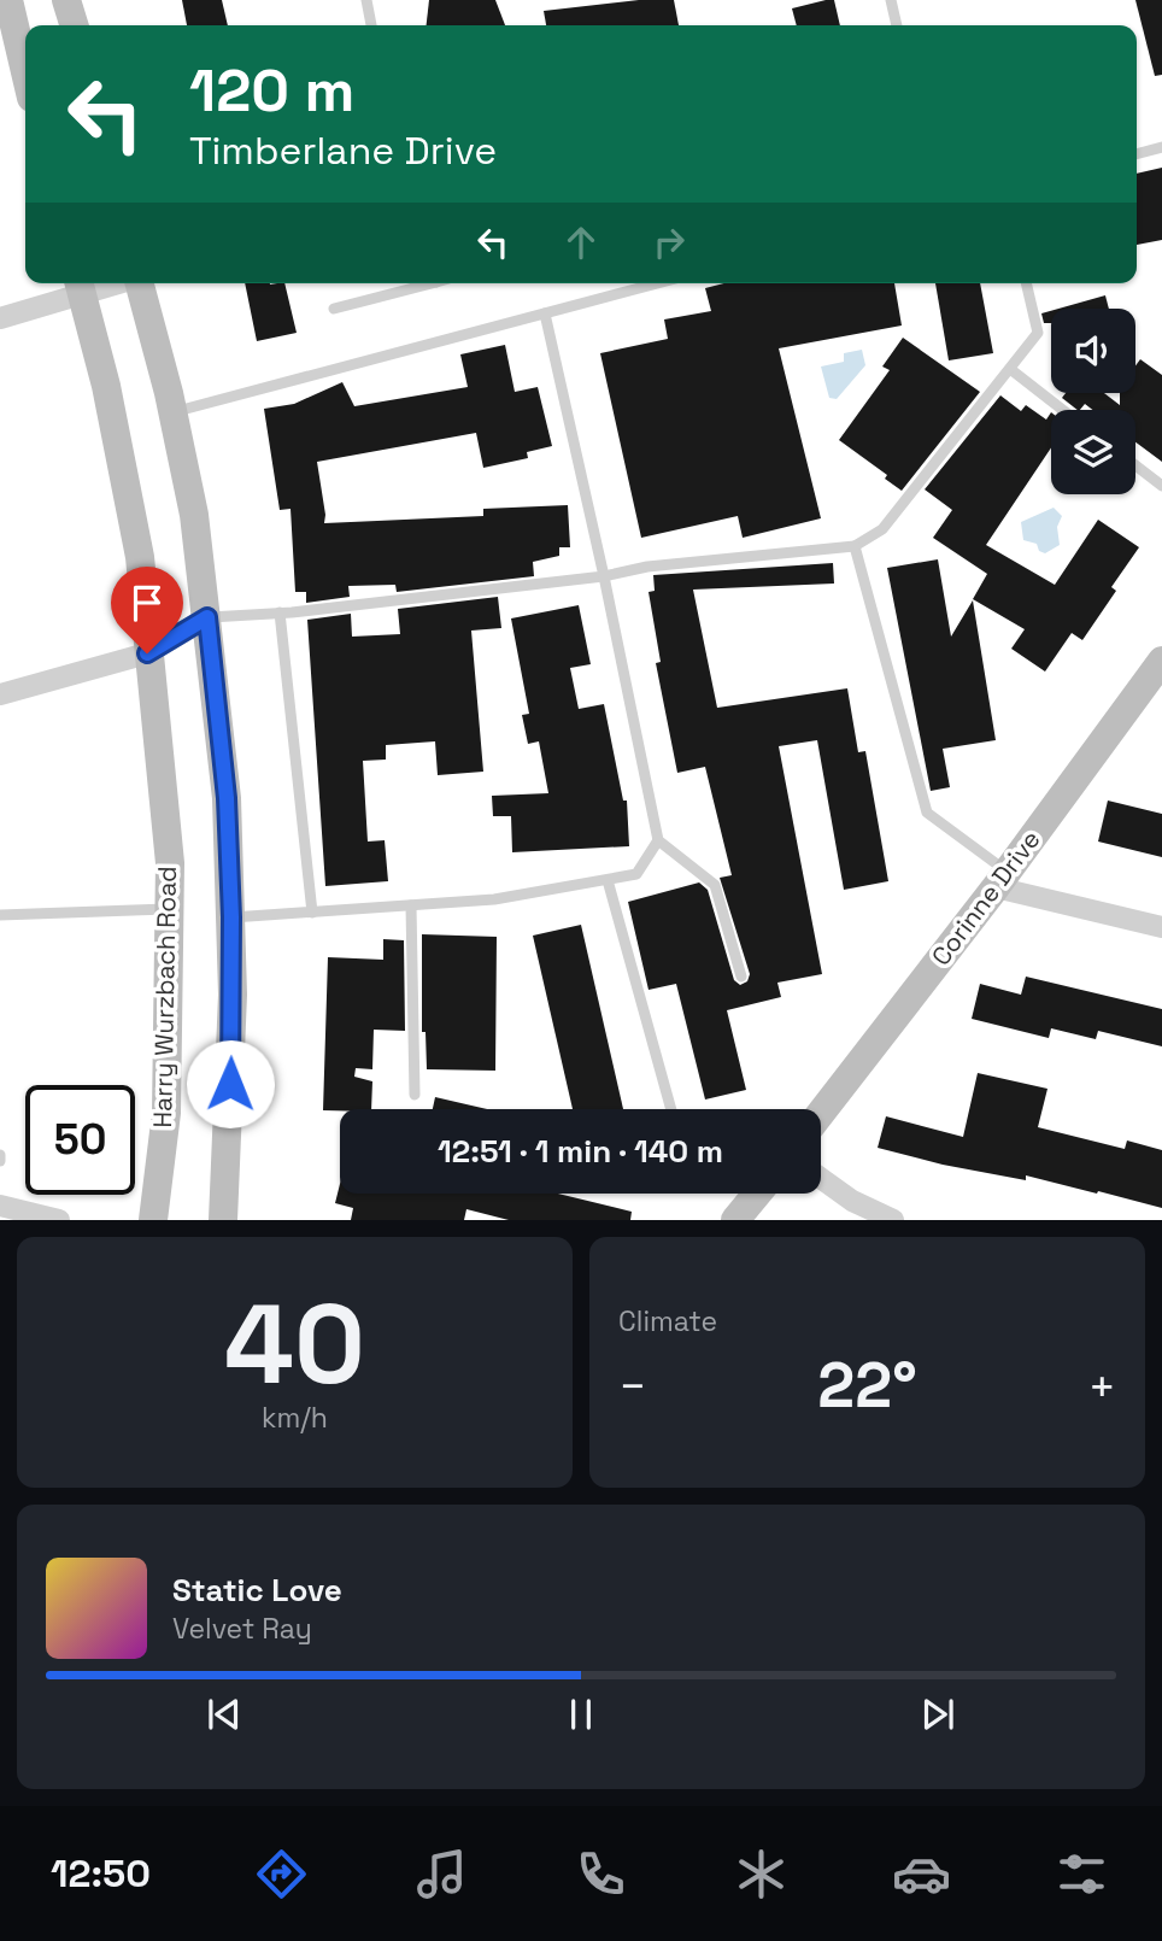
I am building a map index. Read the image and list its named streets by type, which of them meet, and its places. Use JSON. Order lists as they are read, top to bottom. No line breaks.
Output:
{"streets":{"main road":["Corinne Drive","Harry Wurzbach Road"]},"page":{"turn":["120 m","Timberlane Drive"],"limit":"50","trip":"12:51 · 1 min · 140 m","tile":[["40","km/h"],"Climate"],"heat":["−","22°","+"],"song":["Static Love","Velvet Ray"],"tabs":"12:50"}}
